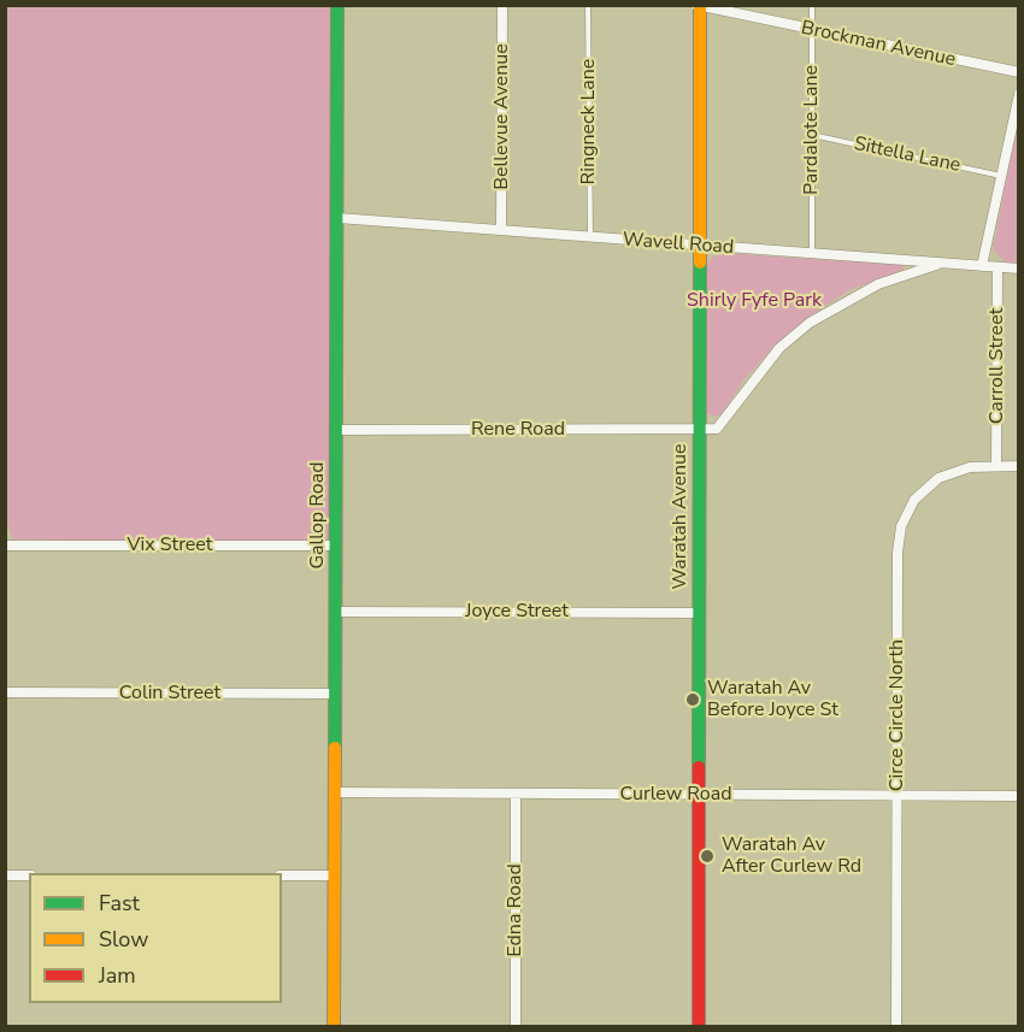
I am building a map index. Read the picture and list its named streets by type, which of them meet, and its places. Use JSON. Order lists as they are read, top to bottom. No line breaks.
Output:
{"streets":{"street":["Brockman Avenue","Bellevue Avenue","Wavell Road","Carroll Street","Rene Road","Gallop Road","Waratah Avenue","Vix Street","Joyce Street","Colin Street","Circe Circle North","Curlew Road","Edna Road"],"lane":["Ringneck Lane","Pardalote Lane","Sittella Lane"]},"crossings":[["Brockman Avenue","Pardalote Lane"],["Brockman Avenue","Waratah Avenue"],["Bellevue Avenue","Wavell Road"],["Ringneck Lane","Wavell Road"],["Pardalote Lane","Sittella Lane"],["Pardalote Lane","Wavell Road"],["Wavell Road","Carroll Street"],["Wavell Road","Gallop Road"],["Wavell Road","Waratah Avenue"],["Carroll Street","Circe Circle North"],["Rene Road","Gallop Road"],["Rene Road","Waratah Avenue"],["Gallop Road","Vix Street"],["Gallop Road","Joyce Street"],["Gallop Road","Colin Street"],["Gallop Road","Curlew Road"],["Waratah Avenue","Joyce Street"],["Waratah Avenue","Curlew Road"],["Circe Circle North","Curlew Road"],["Curlew Road","Edna Road"]],"parks":["Shirly Fyfe Park"],"places":["Waratah Av Before Joyce St","Waratah Av After Curlew Rd"],"legend":["Fast","Slow","Jam"]}
